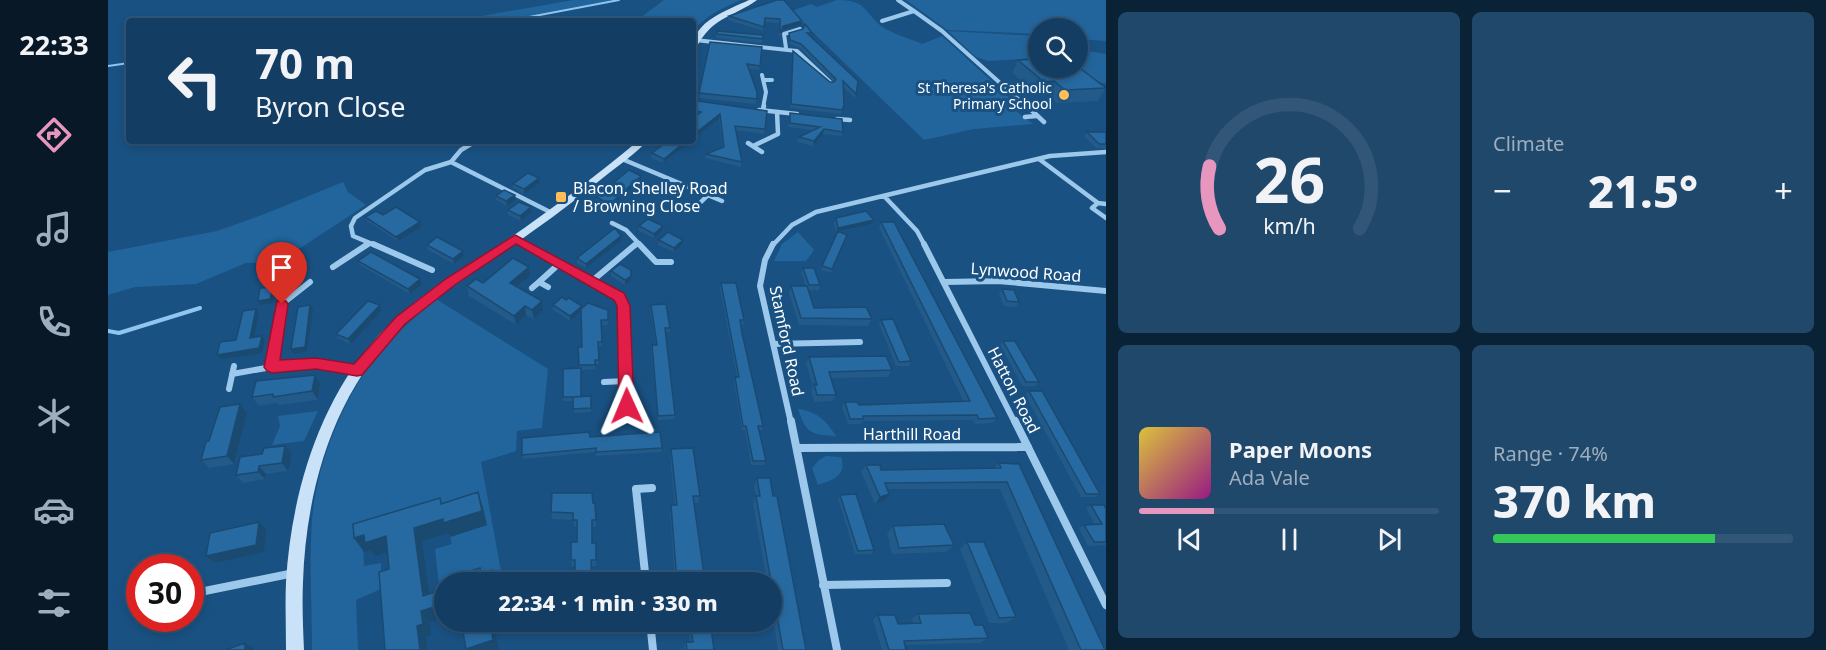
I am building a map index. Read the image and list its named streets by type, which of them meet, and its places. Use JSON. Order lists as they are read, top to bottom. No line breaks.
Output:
{"streets":{"street":["Lynwood Road","Stamford Road","Hatton Road","Harthill Road"]},"crossings":[["Lynwood Road","Hatton Road"],["Stamford Road","Hatton Road"],["Stamford Road","Harthill Road"],["Hatton Road","Harthill Road"]],"places":{"other":["St Theresa's Catholic Primary School"],"transit":["Blacon, Shelley Road / Browning Close"]},"page":{"tabs":"22:33","tile":["Climate",["Range · 74%","370 km"]],"turn":["70 m","Byron Close"],"heat":["−","21.5°","+"],"song":["Paper Moons","Ada Vale"],"limit":"30","trip":"22:34 · 1 min · 330 m","gauge":["26","km/h"]}}
